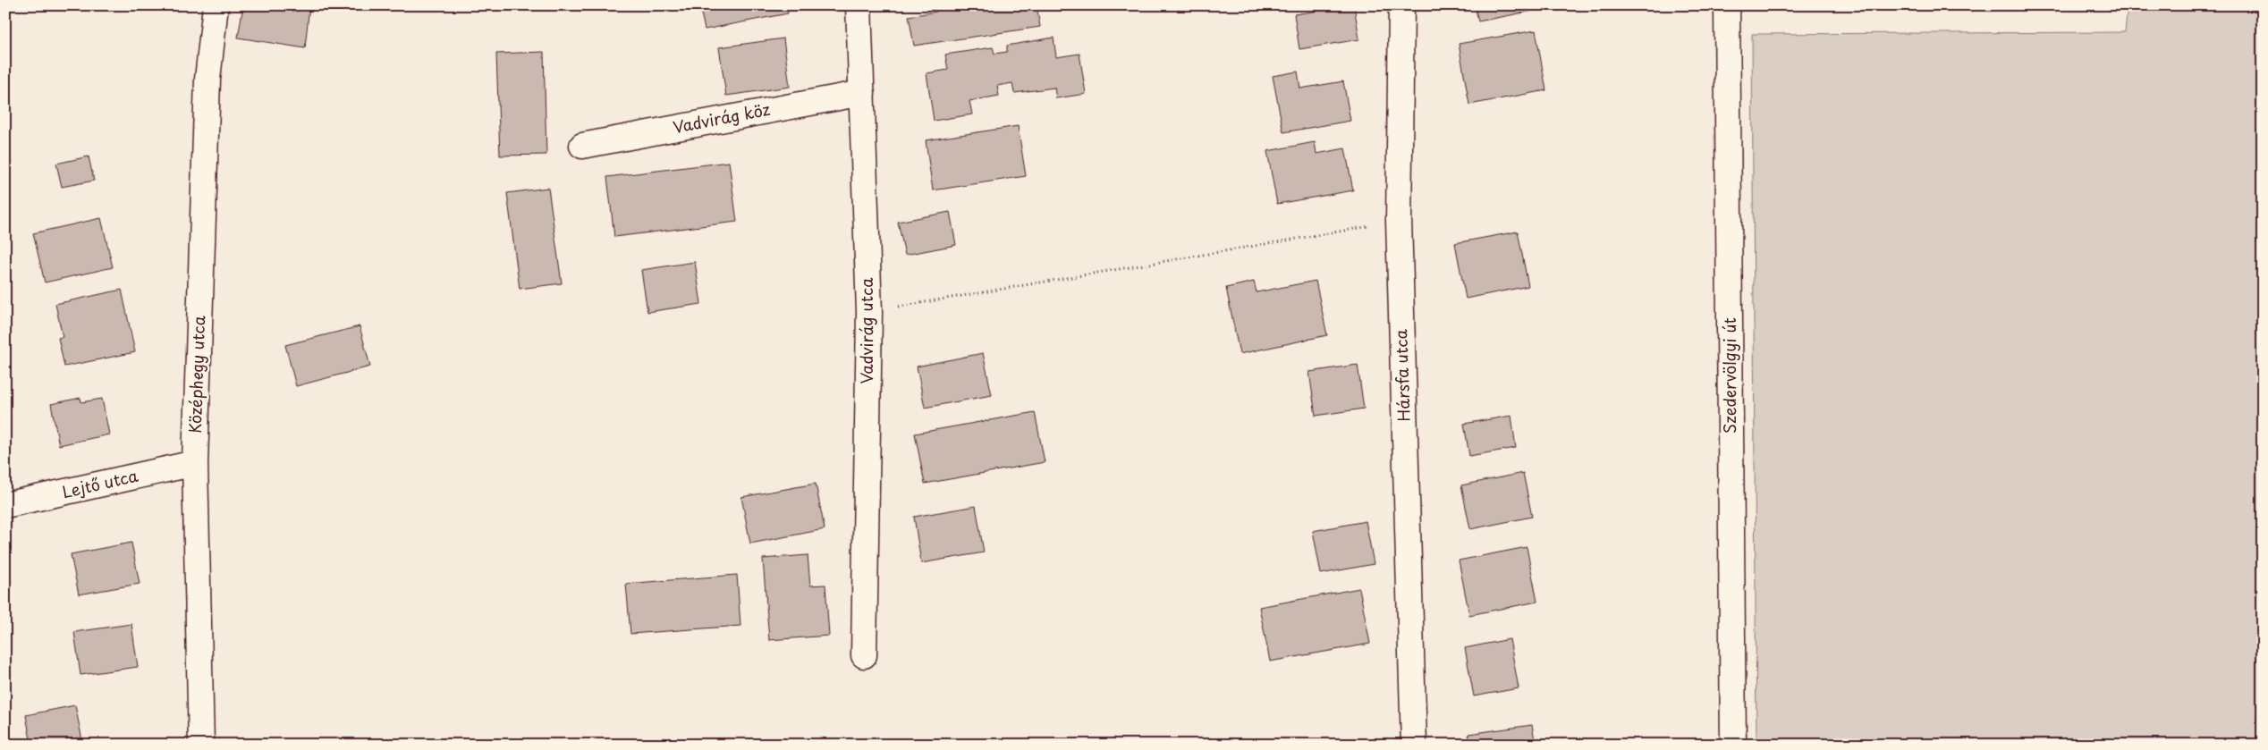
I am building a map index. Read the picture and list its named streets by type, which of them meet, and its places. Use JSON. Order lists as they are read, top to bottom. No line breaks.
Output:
{"streets":{"street":["Vadvirág köz","Vadvirág utca","Középhegy utca","Hársfa utca","Szedervölgyi út","Lejtő utca"]},"crossings":[["Vadvirág köz","Vadvirág utca"],["Középhegy utca","Lejtő utca"]]}
